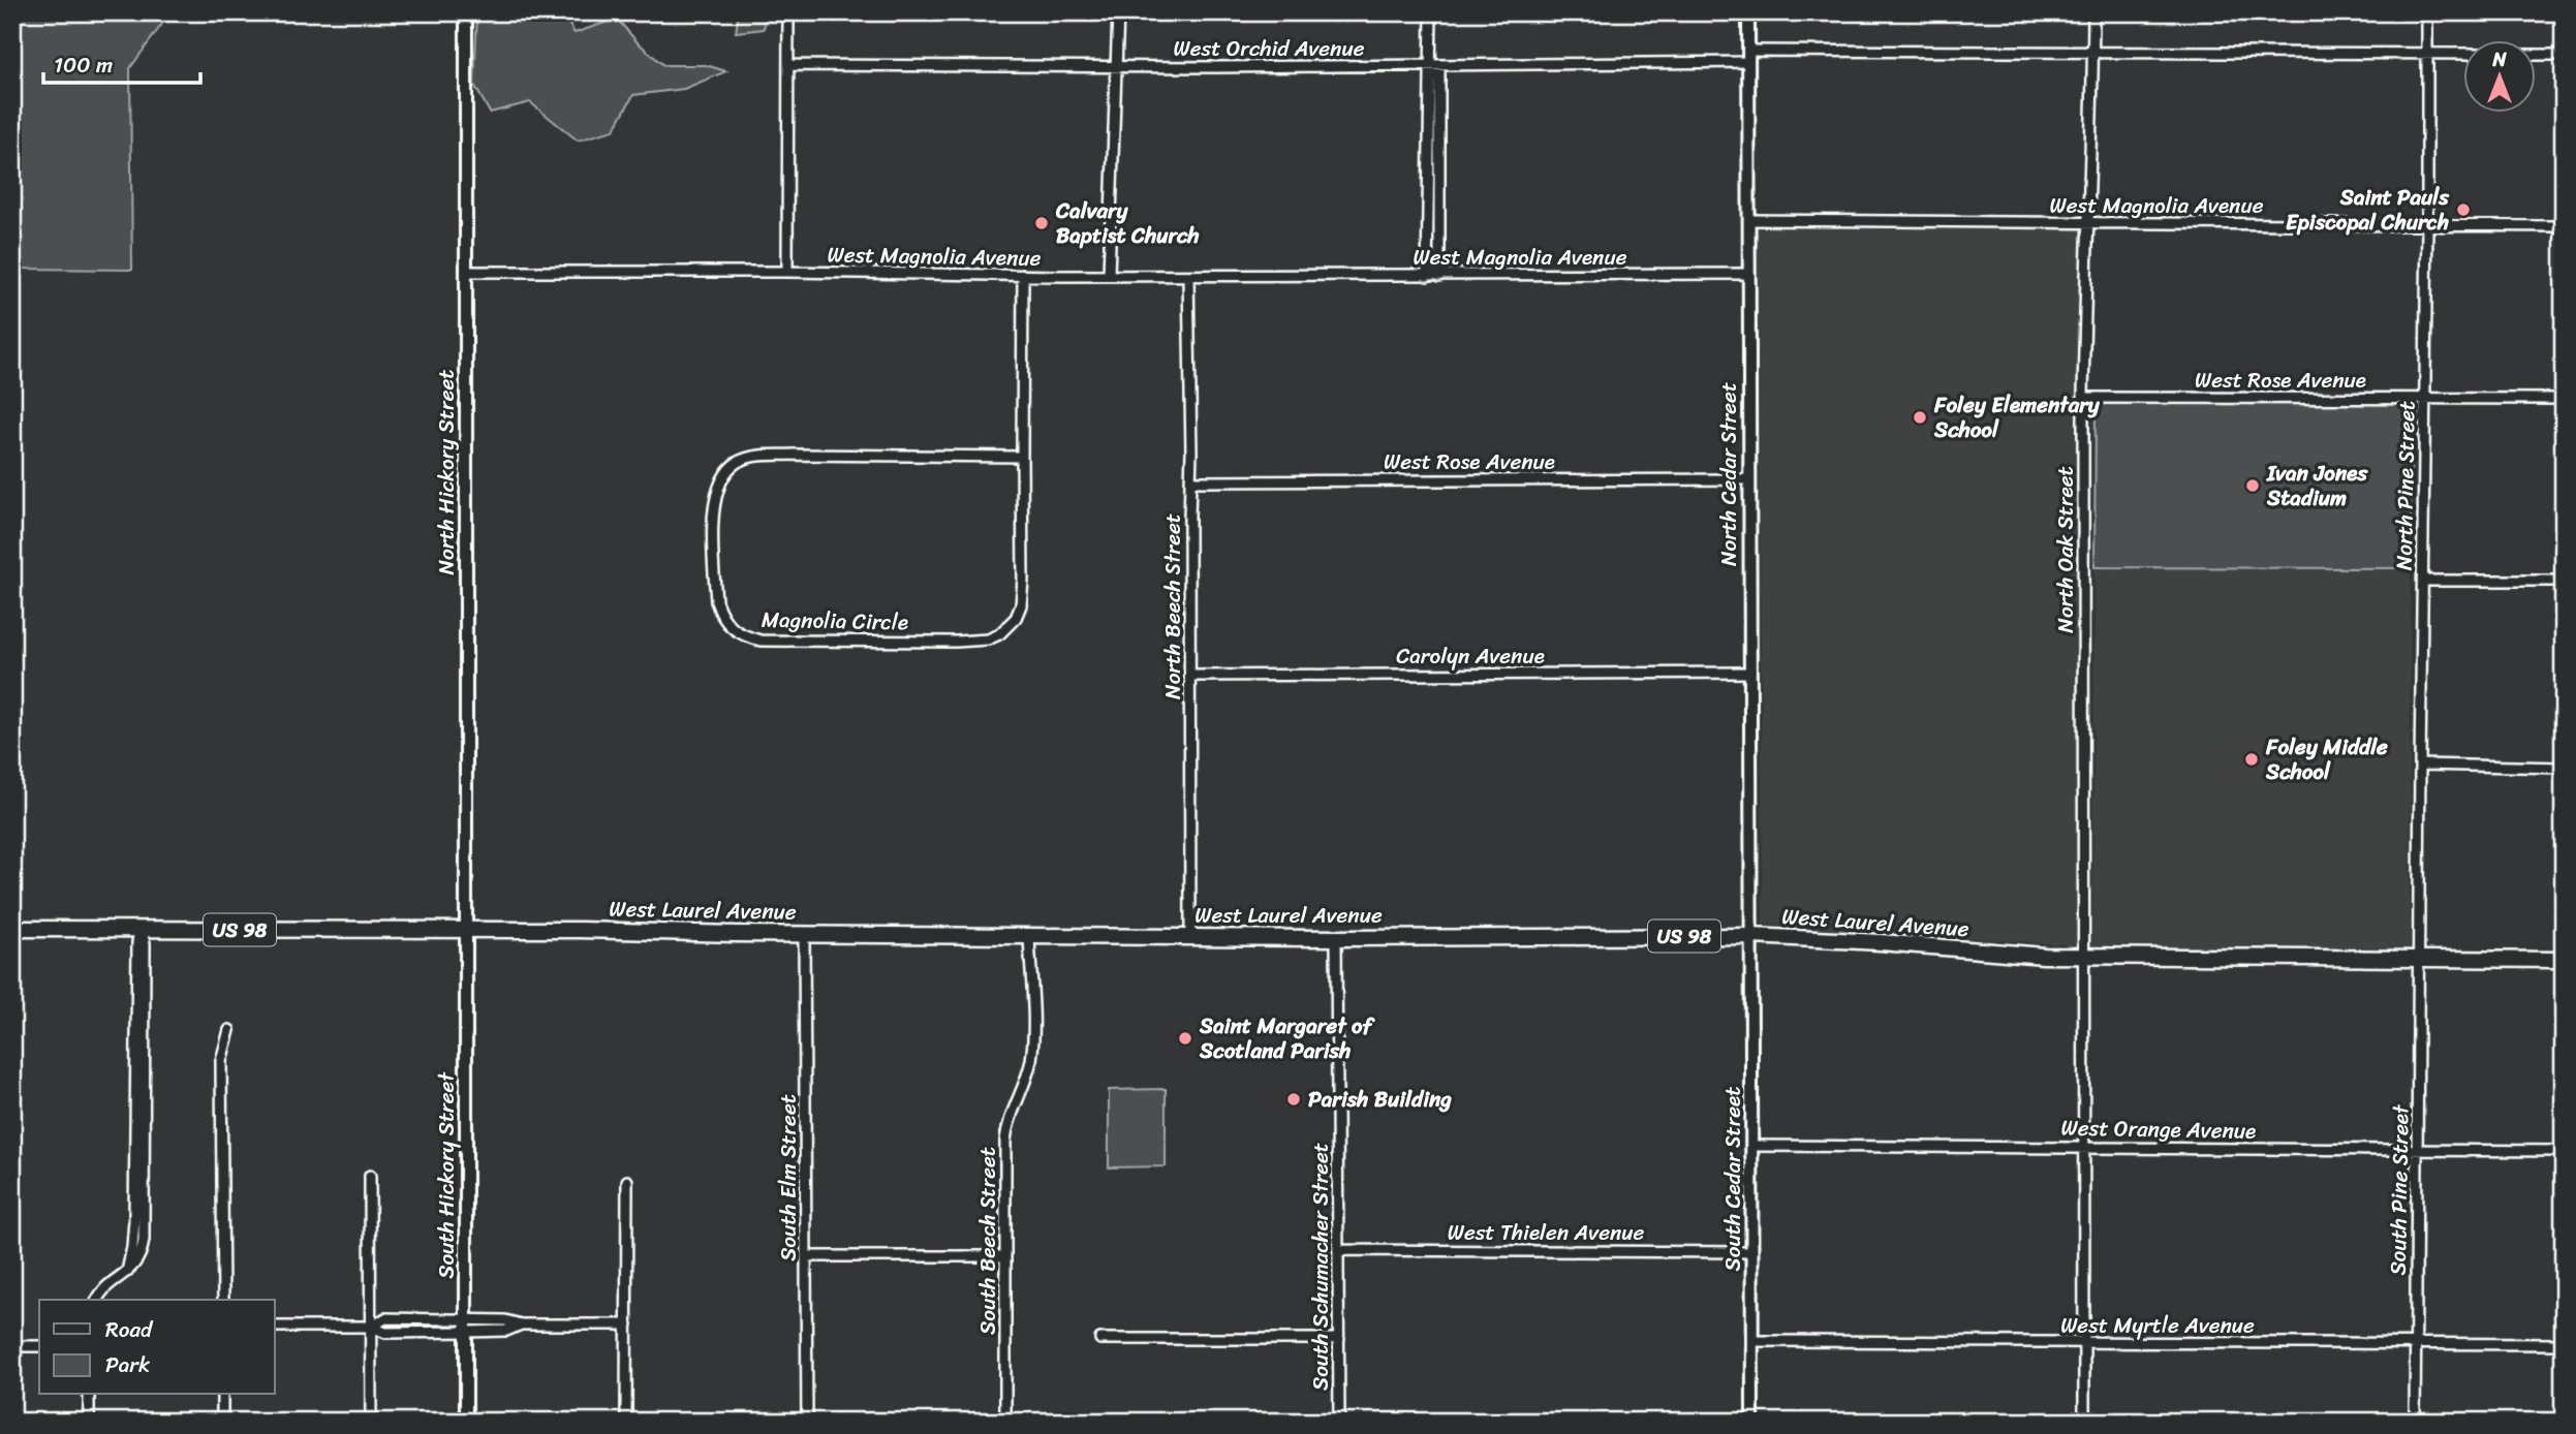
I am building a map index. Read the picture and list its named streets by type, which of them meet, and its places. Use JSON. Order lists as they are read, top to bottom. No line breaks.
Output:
{"streets":{"main road":["West Laurel Avenue","US 98"],"street":["West Orchid Avenue","West Magnolia Avenue","West Rose Avenue","North Hickory Street","North Cedar Street","North Pine Street","North Oak Street","North Beech Street","Magnolia Circle","Carolyn Avenue","West Orange Avenue","South Hickory Street","South Elm Street","South Cedar Street","South Pine Street","West Thielen Avenue","South Beech Street","South Schumacher Street","West Myrtle Avenue"]},"crossings":[["West Orchid Avenue","North Cedar Street"],["West Orchid Avenue","North Pine Street"],["West Orchid Avenue","North Oak Street"],["West Magnolia Avenue","North Hickory Street"],["West Magnolia Avenue","North Cedar Street"],["West Magnolia Avenue","North Pine Street"],["West Magnolia Avenue","North Oak Street"],["West Magnolia Avenue","North Beech Street"],["West Magnolia Avenue","Magnolia Circle"],["West Rose Avenue","North Cedar Street"],["West Rose Avenue","North Pine Street"],["West Rose Avenue","North Oak Street"],["West Rose Avenue","North Beech Street"],["North Hickory Street","West Laurel Avenue"],["North Hickory Street","South Hickory Street"],["North Cedar Street","Carolyn Avenue"],["North Cedar Street","West Laurel Avenue"],["North Cedar Street","South Cedar Street"],["North Pine Street","West Laurel Avenue"],["North Pine Street","South Pine Street"],["North Oak Street","West Laurel Avenue"],["North Oak Street","West Orange Avenue"],["North Oak Street","West Myrtle Avenue"],["North Beech Street","Carolyn Avenue"],["North Beech Street","West Laurel Avenue"],["West Laurel Avenue","South Hickory Street"],["West Laurel Avenue","South Elm Street"],["West Laurel Avenue","South Cedar Street"],["West Laurel Avenue","South Pine Street"],["West Laurel Avenue","South Beech Street"],["West Laurel Avenue","South Schumacher Street"],["West Orange Avenue","South Cedar Street"],["West Orange Avenue","South Pine Street"],["South Cedar Street","West Thielen Avenue"],["South Cedar Street","West Myrtle Avenue"],["South Pine Street","West Myrtle Avenue"],["West Thielen Avenue","South Schumacher Street"]],"places":["Saint Pauls Episcopal Church","Calvary Baptist Church","Foley Elementary School","Ivan Jones Stadium","Foley Middle School","Saint Margaret of Scotland Parish","Parish Building"],"legend":["Road","Park"],"scale_bar":"100 m","north":"top"}
